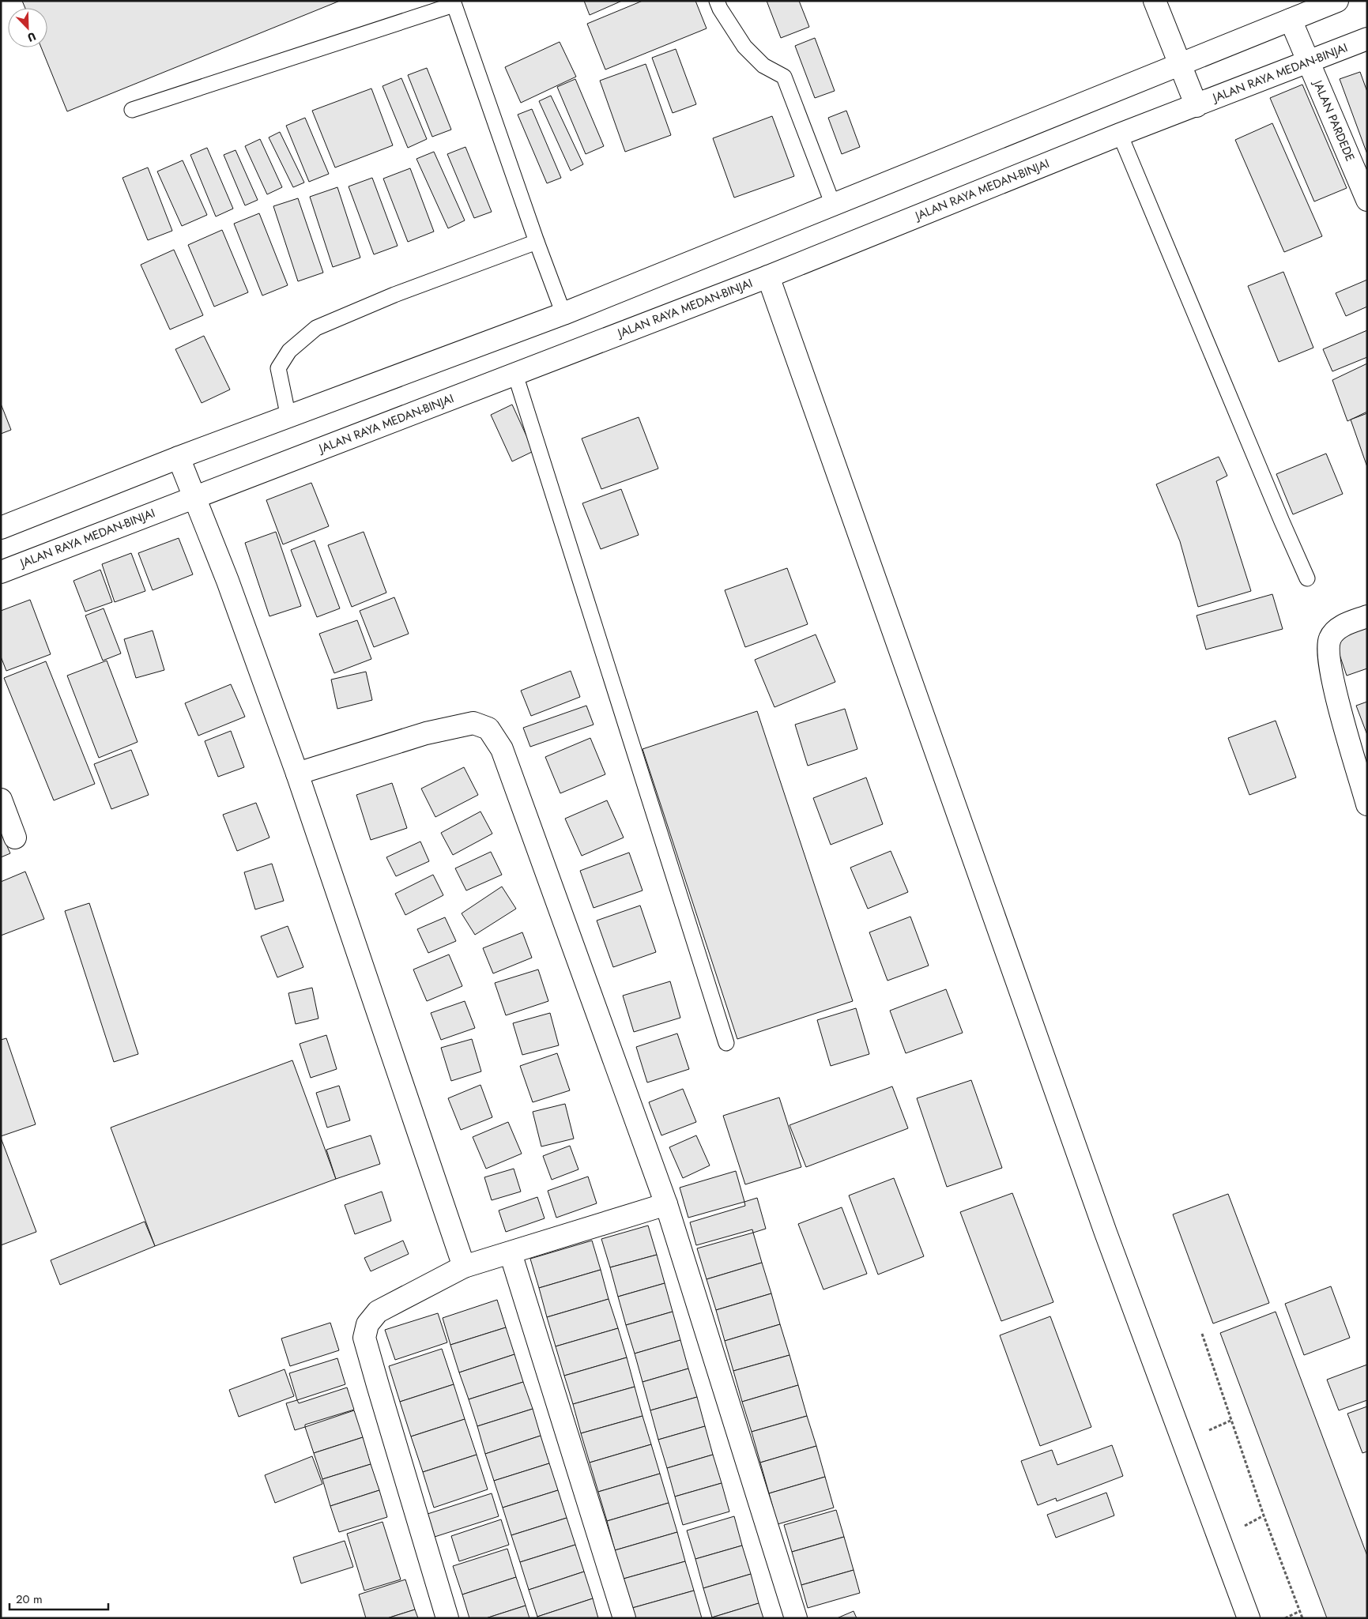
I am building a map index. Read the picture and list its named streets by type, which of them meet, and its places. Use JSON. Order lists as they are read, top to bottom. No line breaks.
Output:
{"streets":{"main road":["JALAN RAYA MEDAN-BINJAI","JALAN PARDEDE"]},"crossings":[["JALAN RAYA MEDAN-BINJAI","JALAN PARDEDE"]],"scale_bar":"20 m","north":"bottom right"}
